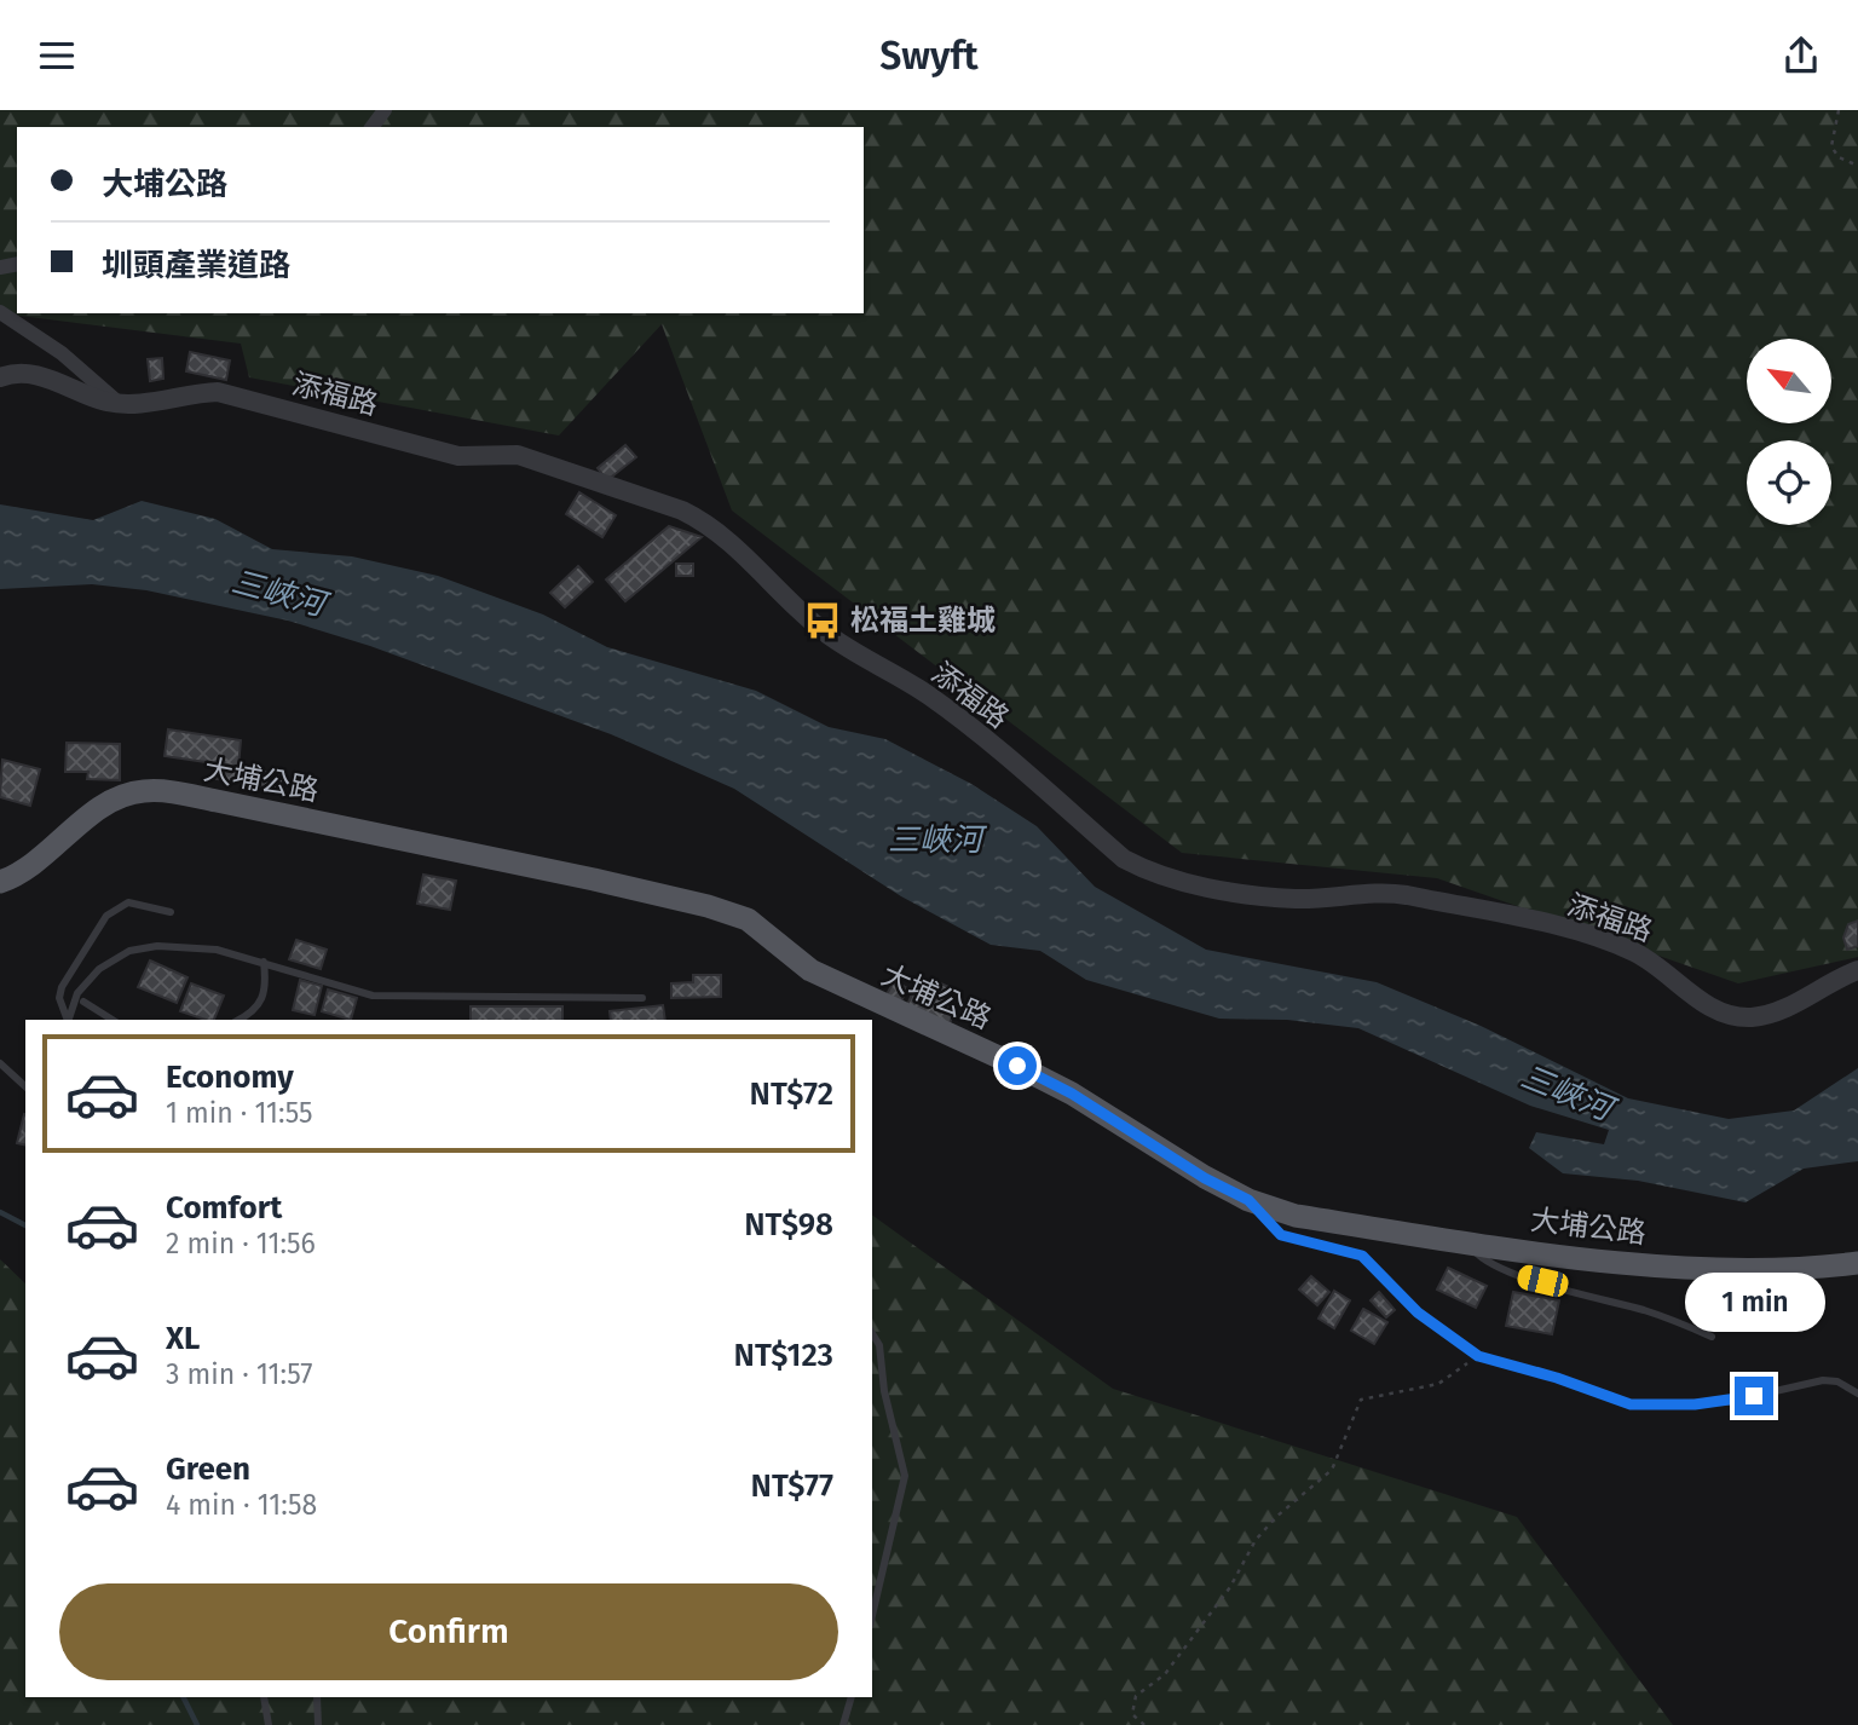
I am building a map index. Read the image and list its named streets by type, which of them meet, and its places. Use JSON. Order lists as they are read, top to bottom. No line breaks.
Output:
{"streets":{"main road":["大埔公路"],"street":["添福路"]},"water":["三峽河"],"places":{"bus stop":["松福土雞城"]},"north":"top left","page":{"header":"Swyft","banner":["大埔公路","圳頭產業道路"],"list":[{"name":"Economy","note":"1 min · 11:55","value":"NT$72"},{"name":"Comfort","note":"2 min · 11:56","value":"NT$98"},{"name":"XL","note":"3 min · 11:57","value":"NT$123"},{"name":"Green","note":"4 min · 11:58","value":"NT$77"}],"bubble":"1 min","buttons":"Confirm"}}
